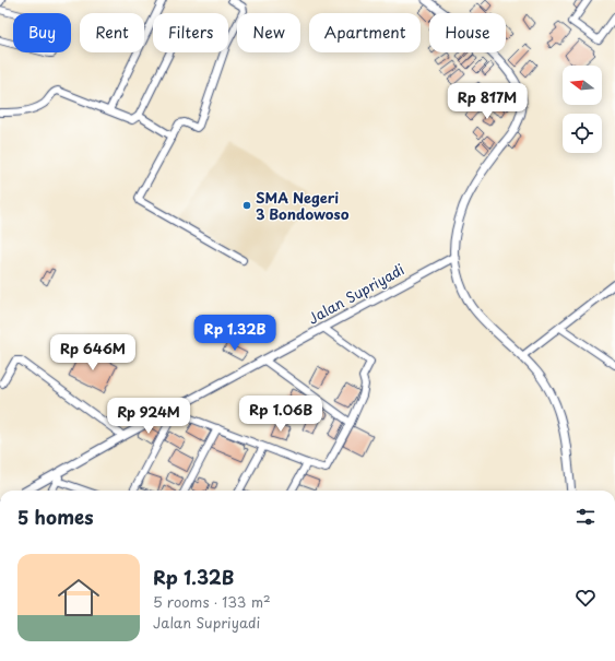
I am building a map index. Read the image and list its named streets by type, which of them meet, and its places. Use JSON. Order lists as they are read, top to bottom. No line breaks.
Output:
{"streets":{"street":["Jalan Supriyadi"]},"places":["SMA Negeri 3 Bondowoso"],"north":"left","page":{"chip":["Buy","Rent","Filters","New","Apartment","House"],"price":["Rp 817M","Rp 1.32B","Rp 646M","Rp 1.06B","Rp 924M"],"heading":"5 homes","list":[{"name":"Rp 1.32B","note":"5 rooms · 133 m² · Jalan Supriyadi"}]}}
